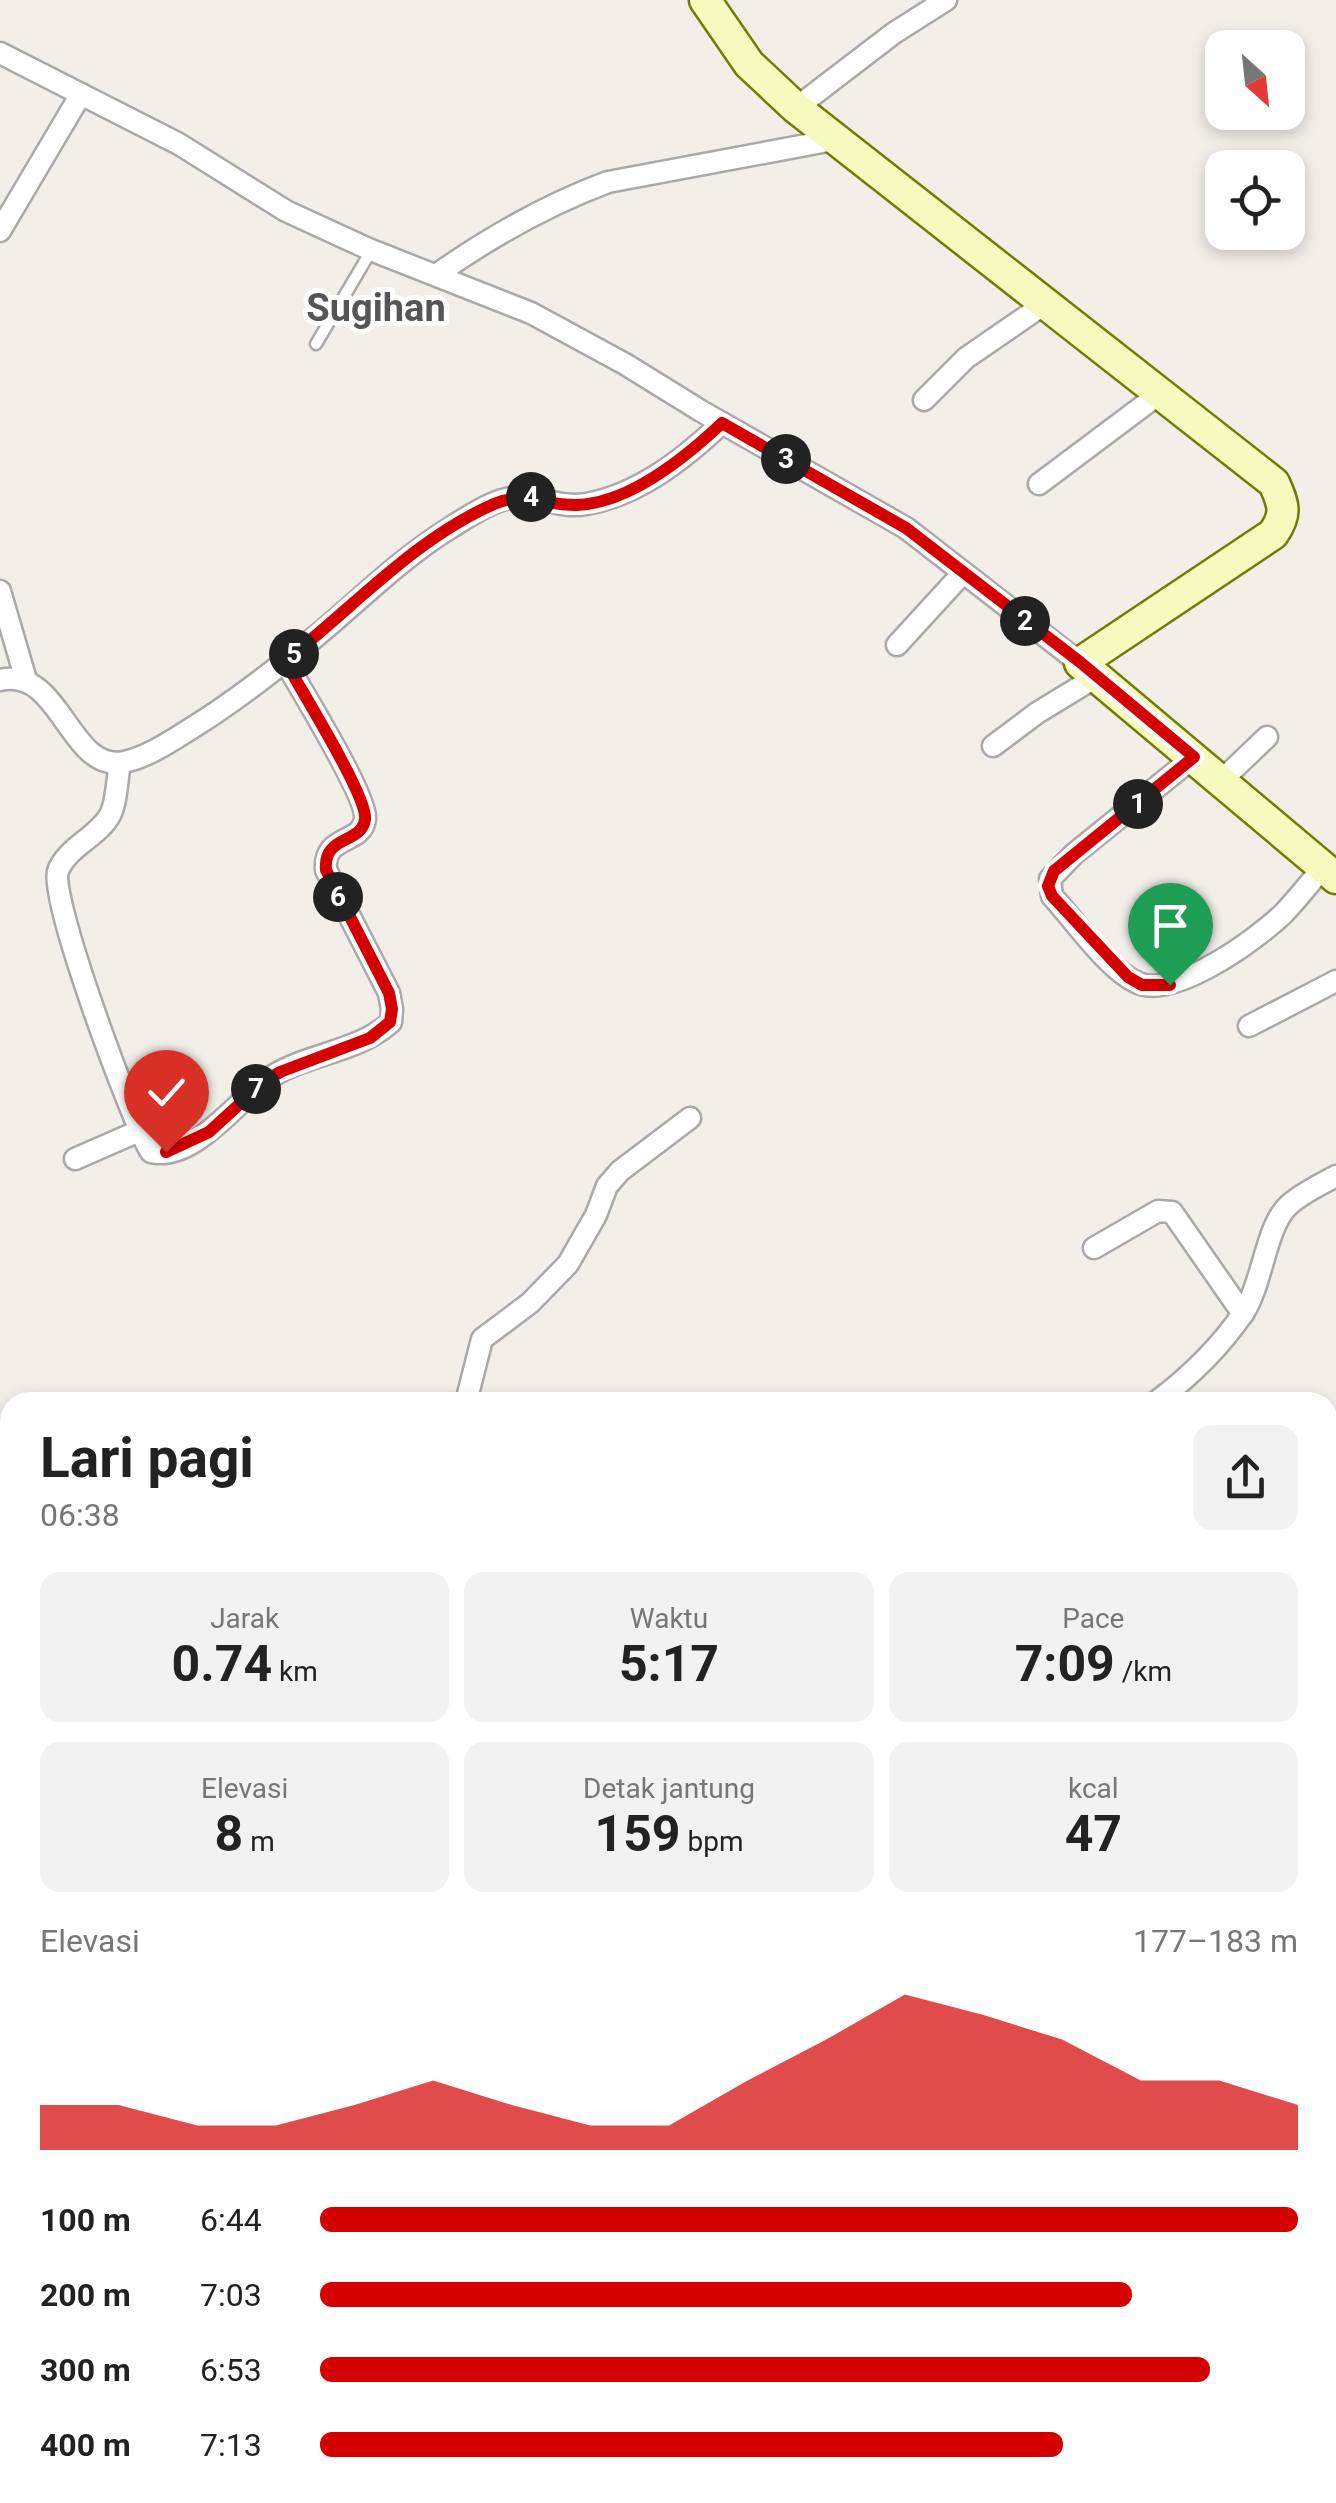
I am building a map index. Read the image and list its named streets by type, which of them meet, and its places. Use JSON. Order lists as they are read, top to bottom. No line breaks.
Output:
{"districts":["Sugihan"],"north":"bottom right","page":{"pins":["3","4","2","5","1","6","7"],"heading":["Lari pagi","06:38"],"stats":[["Jarak","0.74 km"],["Waktu","5:17"],["Pace","7:09 /km"],["Elevasi","8 m"],["Detak jantung","159 bpm"],["kcal","47"]],"chart":["Elevasi","177–183 m"],"list":[{"name":"100 m","note":"6:44"},{"name":"200 m","note":"7:03"},{"name":"300 m","note":"6:53"},{"name":"400 m","note":"7:13"}]}}
